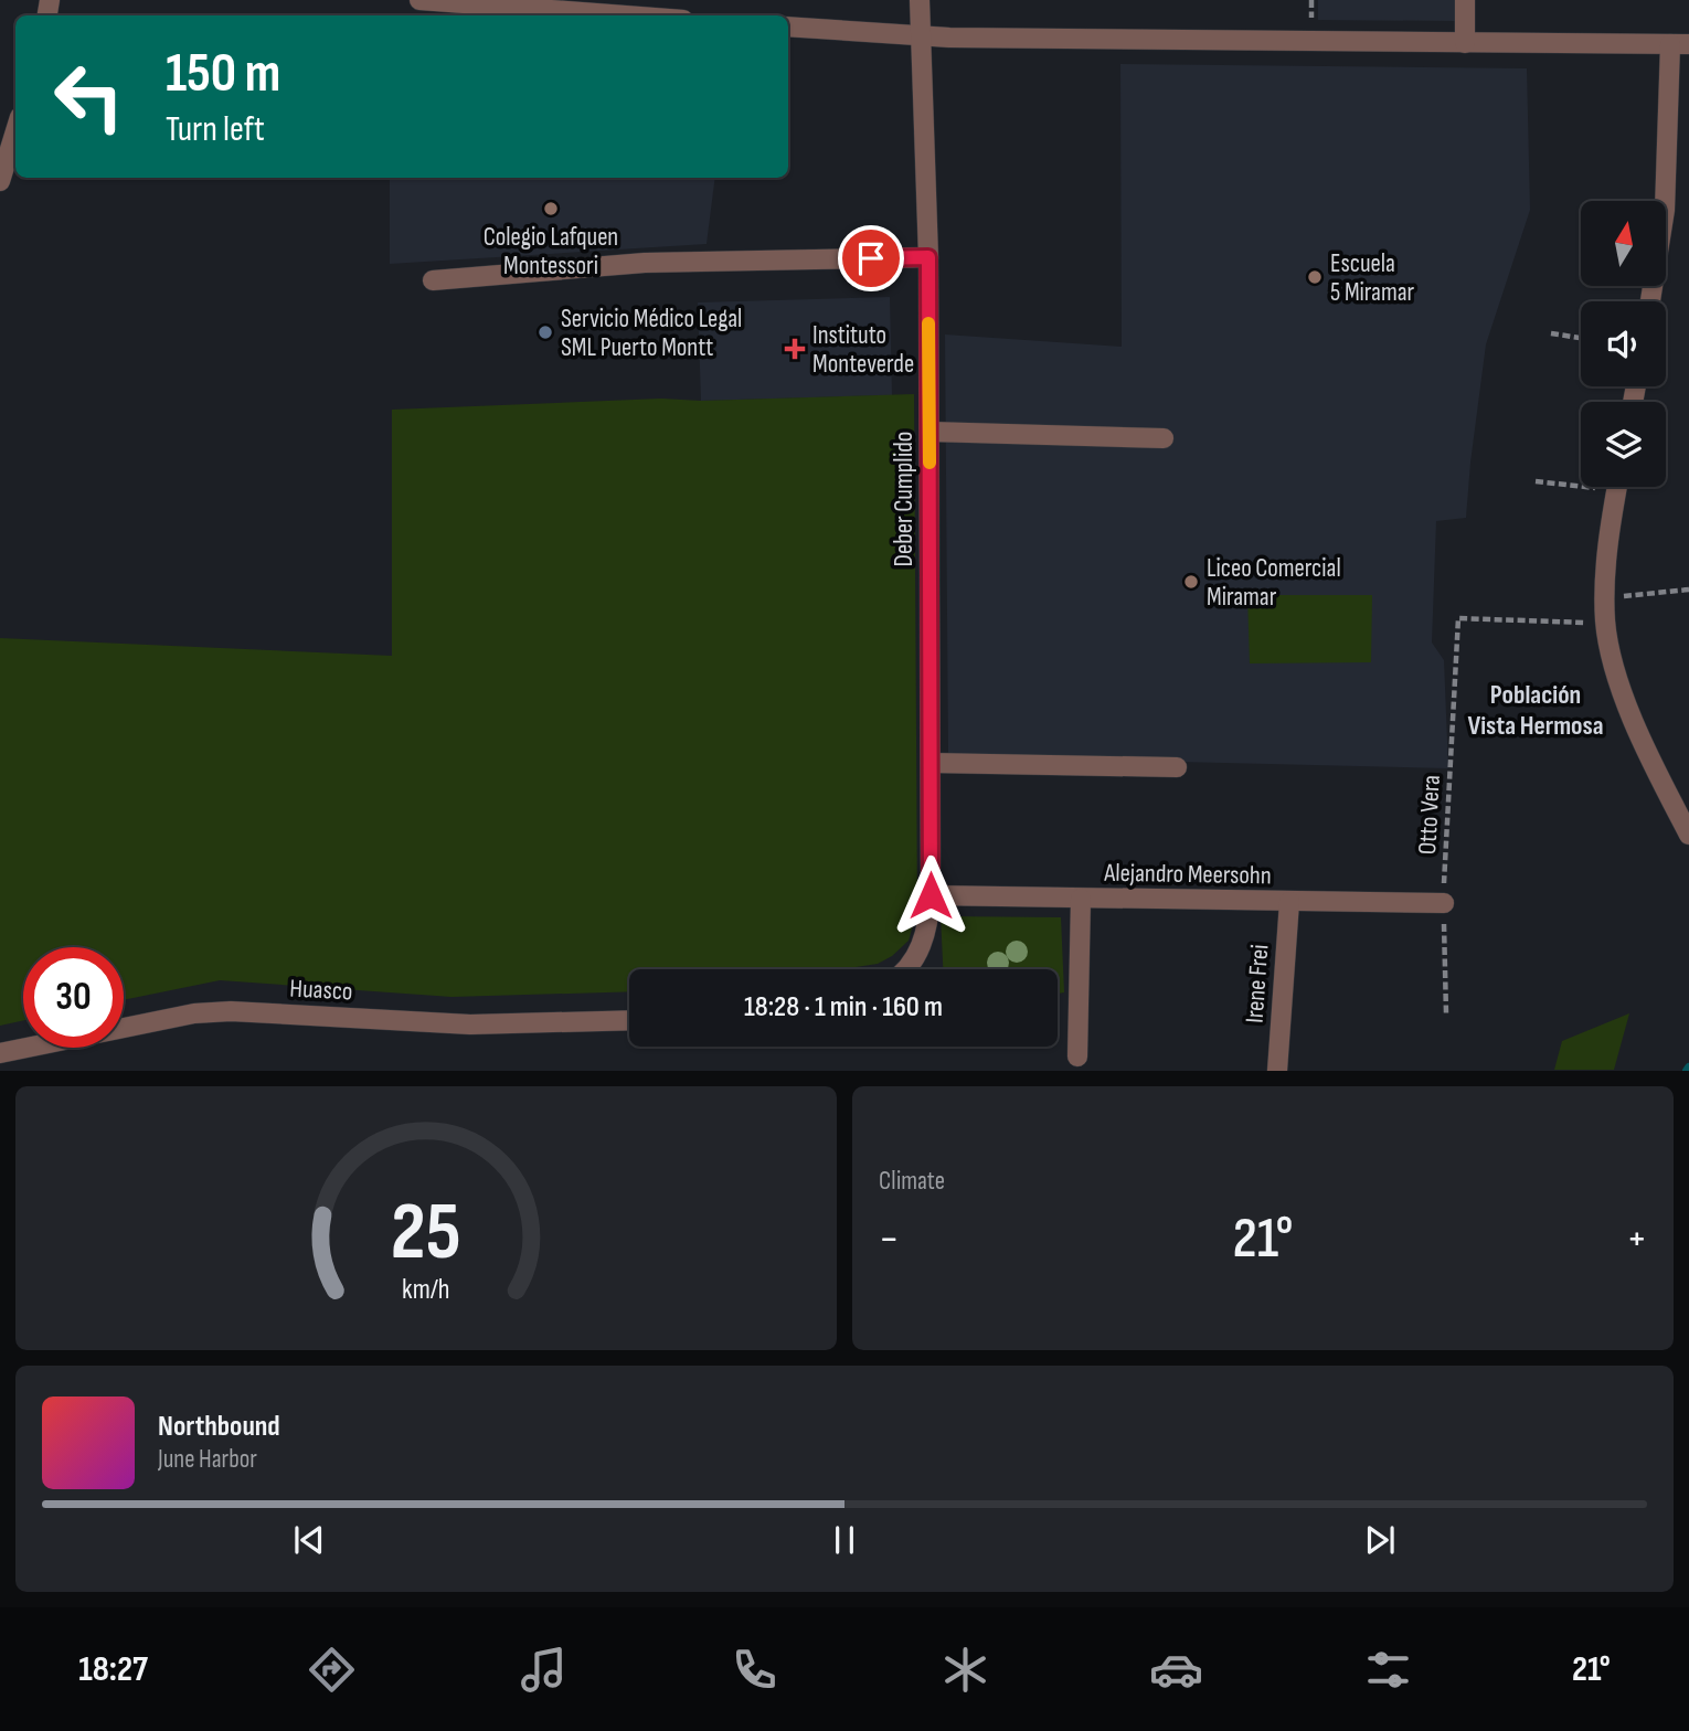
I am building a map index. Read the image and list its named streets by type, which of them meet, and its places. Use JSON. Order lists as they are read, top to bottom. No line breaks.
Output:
{"streets":{"street":["Deber Cumplido","Alejandro Meersohn","Irene Frei","Huasco"],"path":["Otto Vera"]},"crossings":[["Deber Cumplido","Alejandro Meersohn"],["Otto Vera","Alejandro Meersohn"],["Alejandro Meersohn","Irene Frei"]],"districts":["Población Vista Hermosa"],"places":{"other":["Colegio Lafquen Montessori","Escuela 5 Miramar","Servicio Médico Legal SML Puerto Montt","Liceo Comercial Miramar"],"health":["Instituto Monteverde"]},"north":"top","page":{"turn":["150 m","Turn left"],"limit":"30","trip":"18:28 · 1 min · 160 m","tile":"Climate","heat":["−","21°","+"],"song":["Northbound","June Harbor"],"tabs":["18:27","21°"],"gauge":["25","km/h"]}}
